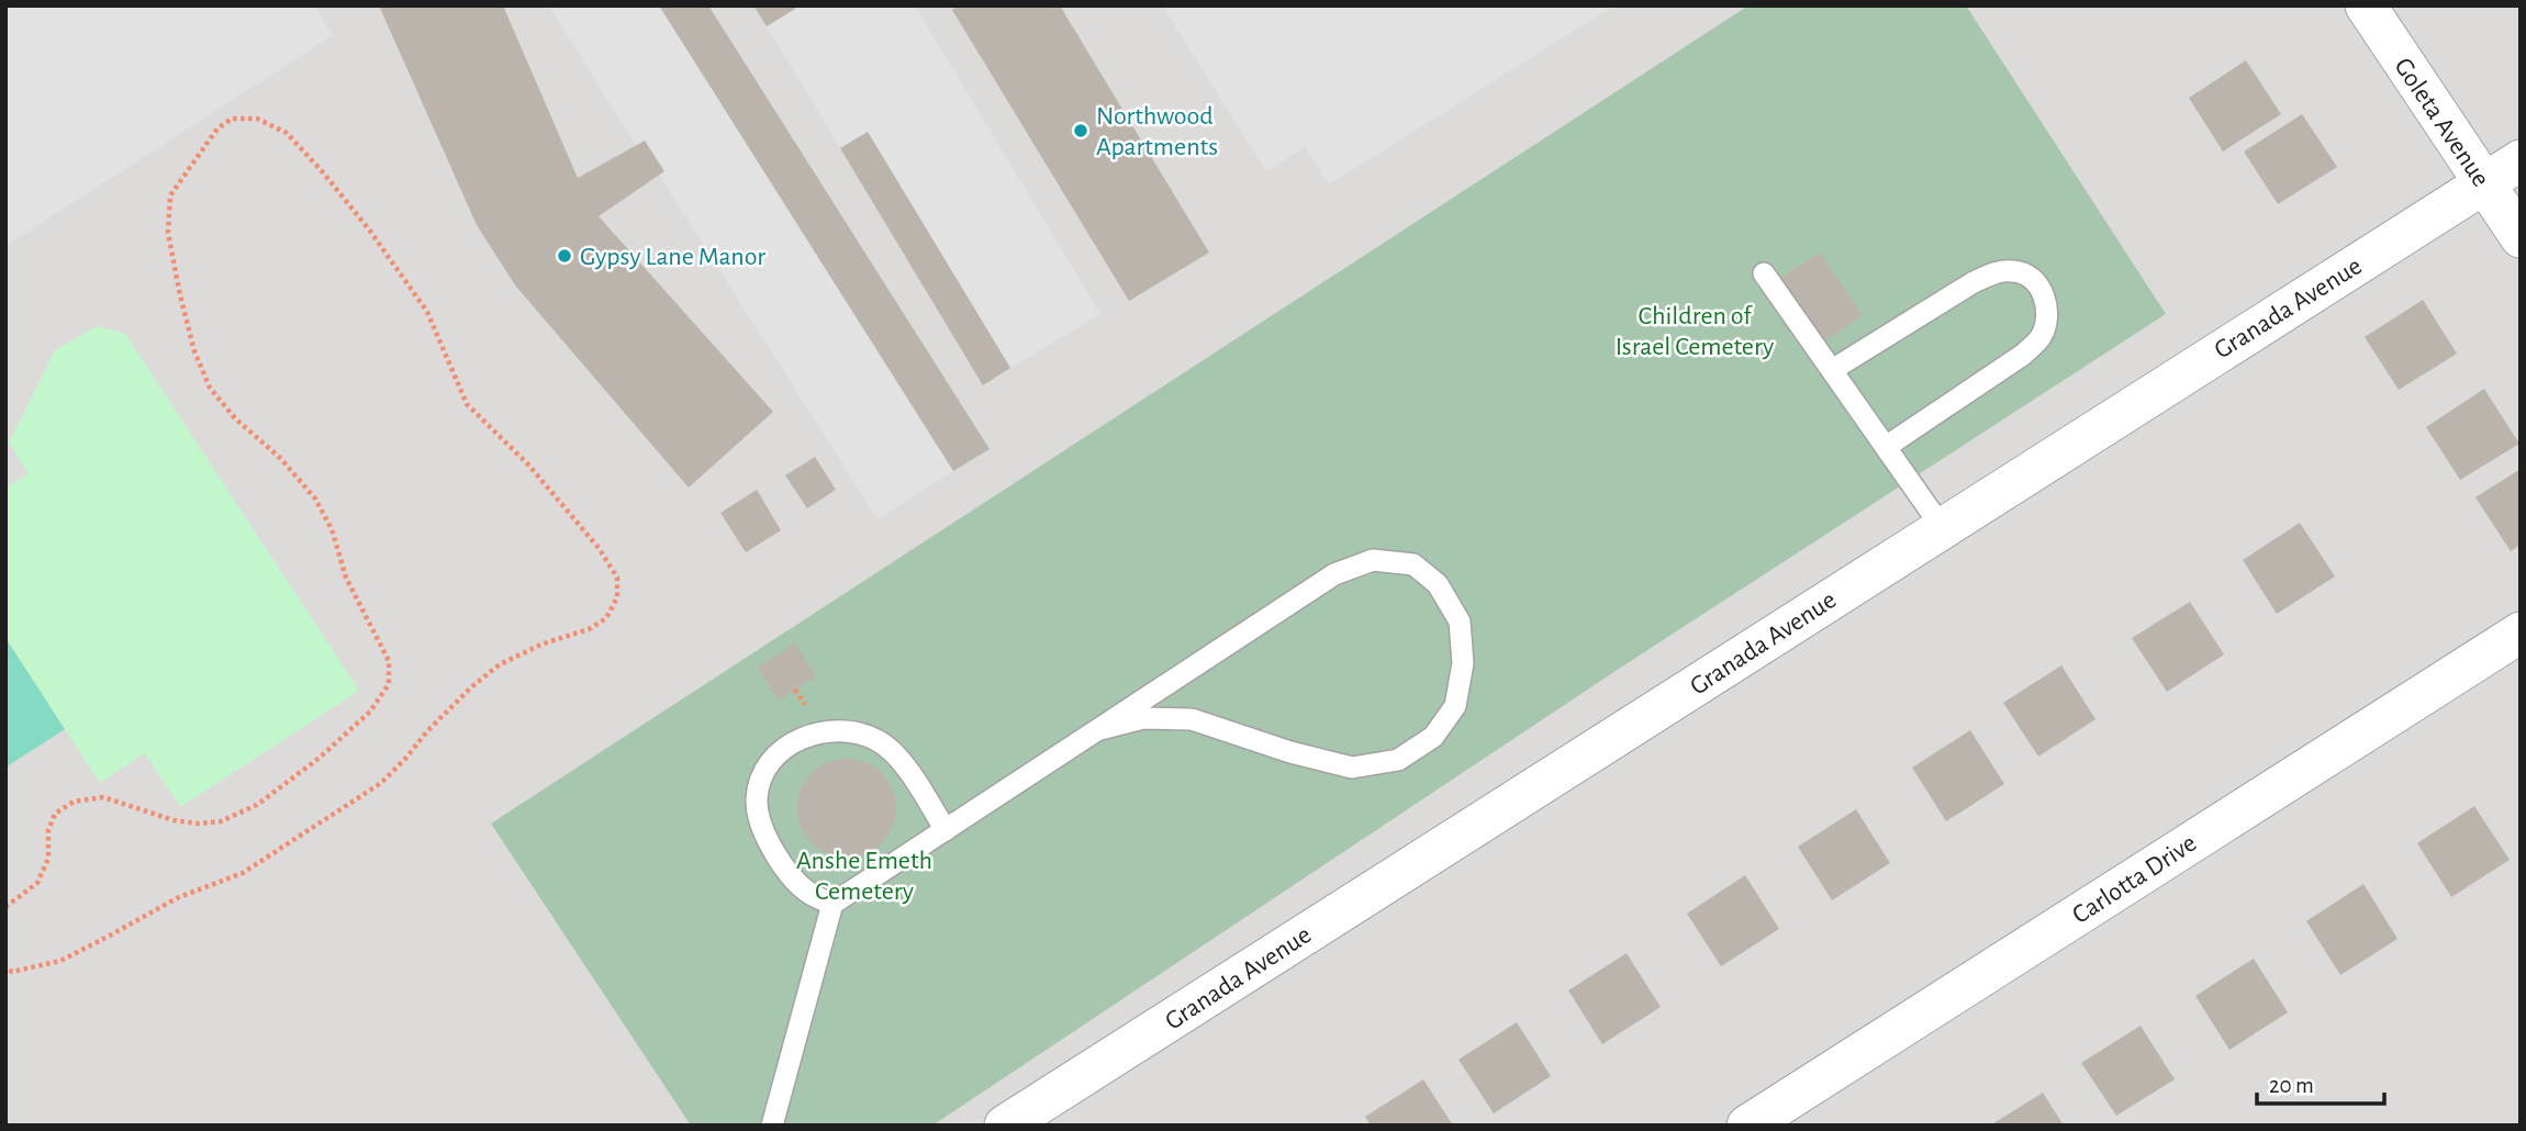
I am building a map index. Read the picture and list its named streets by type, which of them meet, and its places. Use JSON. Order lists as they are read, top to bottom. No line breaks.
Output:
{"streets":{"street":["Goleta Avenue","Granada Avenue","Carlotta Drive"]},"crossings":[["Goleta Avenue","Granada Avenue"]],"parks":["Children of Israel Cemetery","Anshe Emeth Cemetery"],"places":["Northwood Apartments","Gypsy Lane Manor"],"scale_bar":"20 m"}
